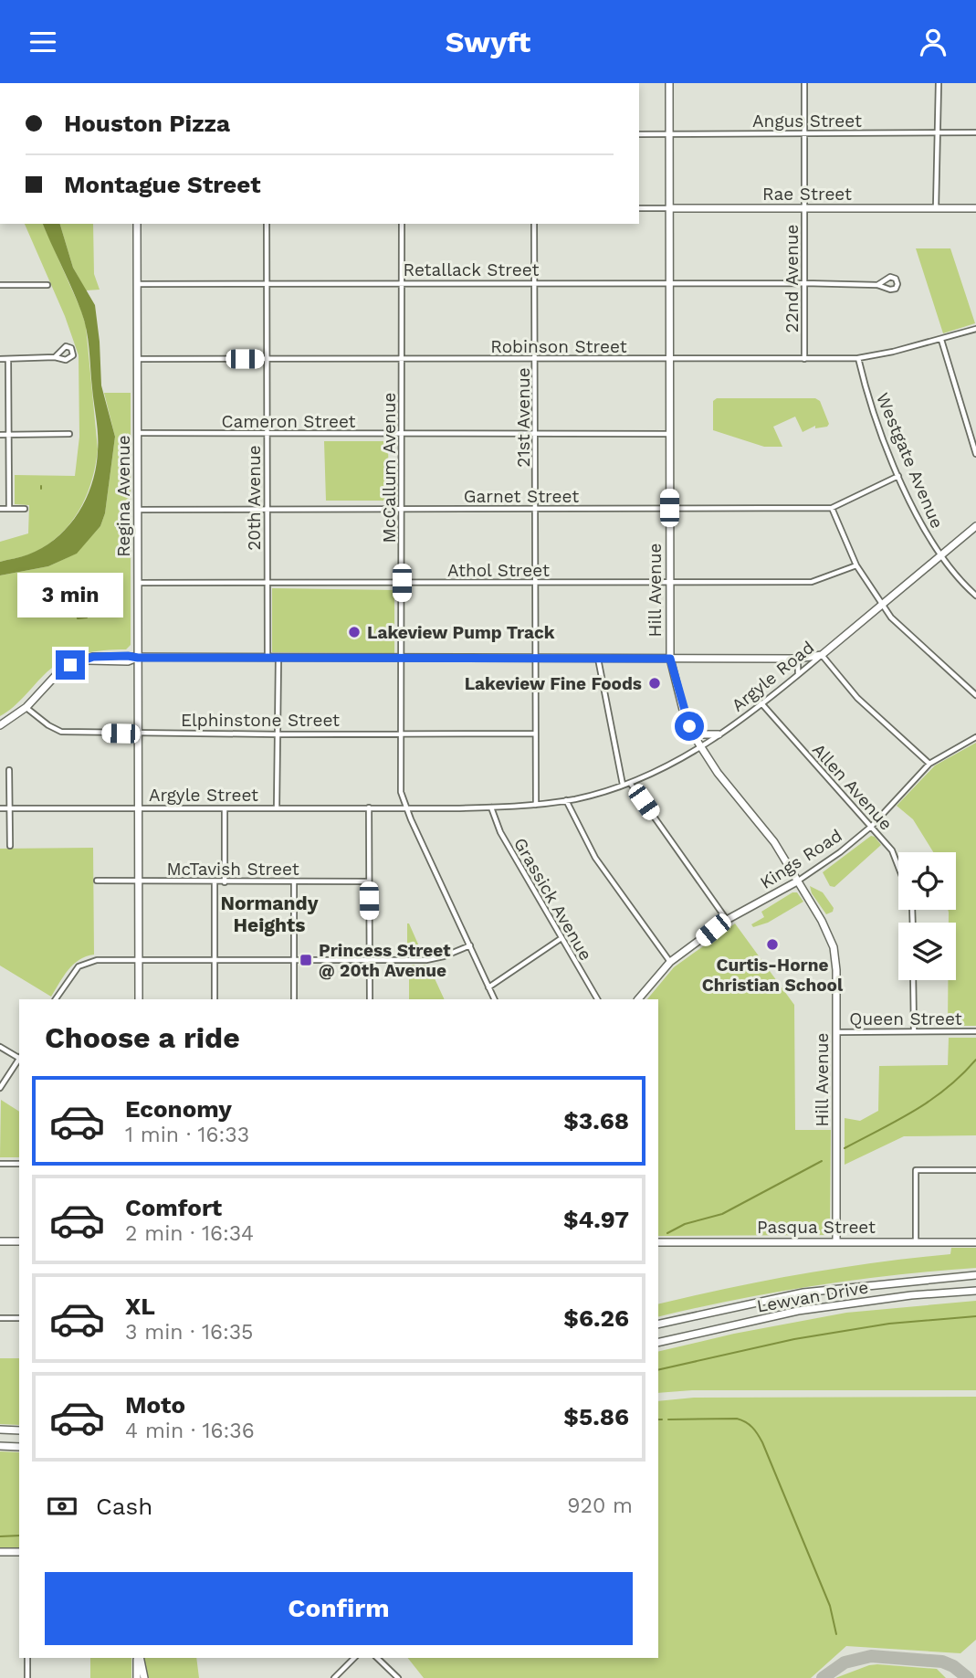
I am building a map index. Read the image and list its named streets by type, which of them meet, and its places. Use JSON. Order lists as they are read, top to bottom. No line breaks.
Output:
{"streets":{"street":["Angus Street","Rae Street","Retallack Street","22nd Avenue","Robinson Street","21st Avenue","Cameron Street","Westgate Avenue","McCallum Avenue","Regina Avenue","Garnet Street","20th Avenue","Athol Street","Hill Avenue","Argyle Road","Elphinstone Street","Allen Avenue","Argyle Street","Kings Road","McTavish Street","Grassick Avenue","Queen Street","Pasqua Street","Lewvan Drive"]},"crossings":[["Angus Street","22nd Avenue"],["Angus Street","Hill Avenue"],["Rae Street","22nd Avenue"],["Rae Street","Hill Avenue"],["Retallack Street","22nd Avenue"],["Retallack Street","21st Avenue"],["Retallack Street","McCallum Avenue"],["Retallack Street","Regina Avenue"],["Retallack Street","20th Avenue"],["Retallack Street","Hill Avenue"],["22nd Avenue","Robinson Street"],["Robinson Street","21st Avenue"],["Robinson Street","Westgate Avenue"],["Robinson Street","McCallum Avenue"],["Robinson Street","Regina Avenue"],["Robinson Street","20th Avenue"],["Robinson Street","Hill Avenue"],["21st Avenue","Cameron Street"],["21st Avenue","Garnet Street"],["21st Avenue","Athol Street"],["21st Avenue","Argyle Road"],["21st Avenue","Elphinstone Street"],["Cameron Street","McCallum Avenue"],["Cameron Street","Regina Avenue"],["Cameron Street","20th Avenue"],["Cameron Street","Hill Avenue"],["Westgate Avenue","Garnet Street"],["Westgate Avenue","Argyle Road"],["McCallum Avenue","Garnet Street"],["McCallum Avenue","Athol Street"],["McCallum Avenue","Argyle Road"],["McCallum Avenue","Elphinstone Street"],["McCallum Avenue","Argyle Street"],["Regina Avenue","Garnet Street"],["Regina Avenue","Athol Street"],["Regina Avenue","Elphinstone Street"],["Regina Avenue","Argyle Street"],["Regina Avenue","McTavish Street"],["Garnet Street","20th Avenue"],["Garnet Street","Hill Avenue"],["20th Avenue","Athol Street"],["Athol Street","Hill Avenue"],["Hill Avenue","Argyle Road"],["Hill Avenue","Kings Road"],["Hill Avenue","Queen Street"],["Hill Avenue","Pasqua Street"],["Argyle Road","Allen Avenue"],["Argyle Road","Argyle Street"],["Argyle Road","Grassick Avenue"],["Allen Avenue","Kings Road"]],"districts":["Normandy Heights"],"places":{"other":["Lakeview Pump Track","Lakeview Fine Foods","Curtis-Horne Christian School"],"transit":["Princess Street @ 20th Avenue"]},"page":{"header":"Swyft","banner":["Houston Pizza","Montague Street"],"bubble":"3 min","heading":"Choose a ride","list":[{"name":"Economy","note":"1 min · 16:33","value":"$3.68"},{"name":"Comfort","note":"2 min · 16:34","value":"$4.97"},{"name":"XL","note":"3 min · 16:35","value":"$6.26"},{"name":"Moto","note":"4 min · 16:36","value":"$5.86"}],"pay":["Cash","920 m"],"buttons":"Confirm"}}
